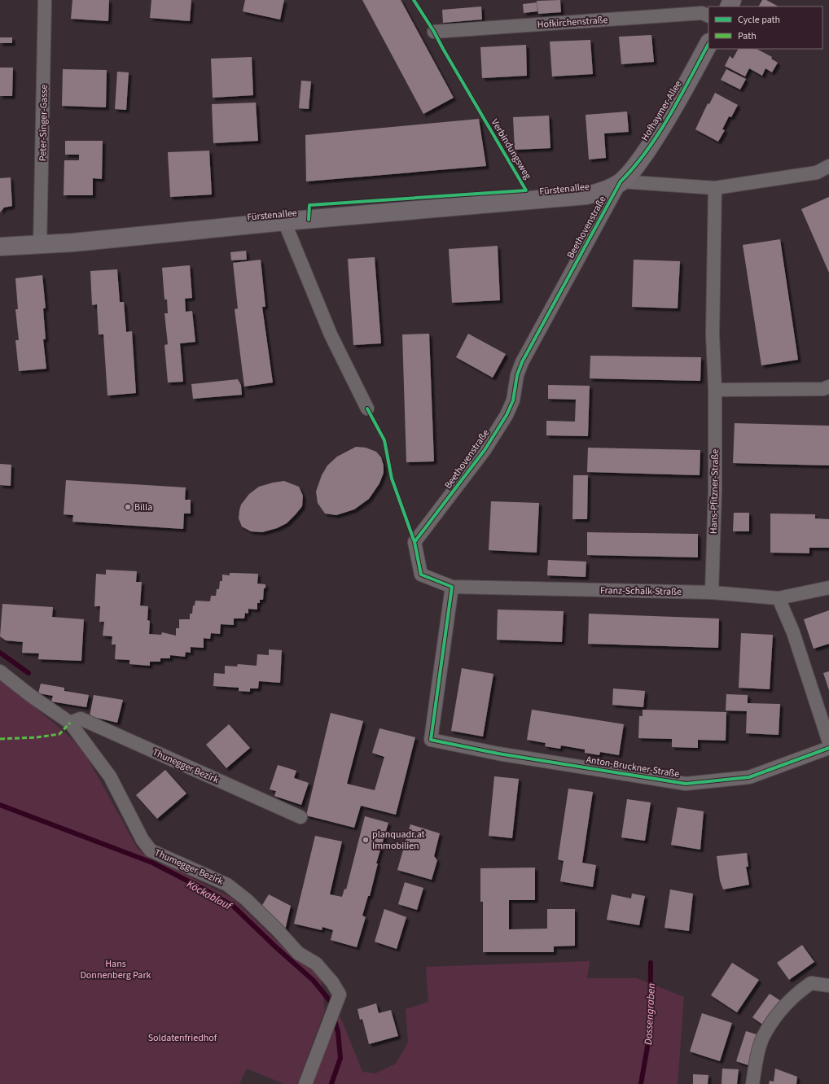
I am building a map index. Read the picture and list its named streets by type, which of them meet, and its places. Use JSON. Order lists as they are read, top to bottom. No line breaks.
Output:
{"streets":{"street":["Hofkirchenstraße","Hofhaymer-Allee","Peter-Singer-Gasse","Fürstenallee","Beethovenstraße","Hans-Pfitzner-Straße","Franz-Schalk-Straße","Thunegger Bezirk","Anton-Bruckner-Straße","Thumegger Bezirk"],"cycle path":["Verbindungsweg"]},"crossings":[["Hofhaymer-Allee","Fürstenallee"],["Hofhaymer-Allee","Beethovenstraße"],["Peter-Singer-Gasse","Fürstenallee"],["Fürstenallee","Beethovenstraße"],["Beethovenstraße","Franz-Schalk-Straße"],["Beethovenstraße","Anton-Bruckner-Straße"],["Hans-Pfitzner-Straße","Franz-Schalk-Straße"],["Franz-Schalk-Straße","Anton-Bruckner-Straße"],["Thunegger Bezirk","Thumegger Bezirk"]],"water":["Köckablauf","Dossengraben"],"parks":["Hans Donnenberg Park","Soldatenfriedhof"],"places":["Billa","planquadr.at Immobilien"],"legend":["Cycle path","Path"]}
